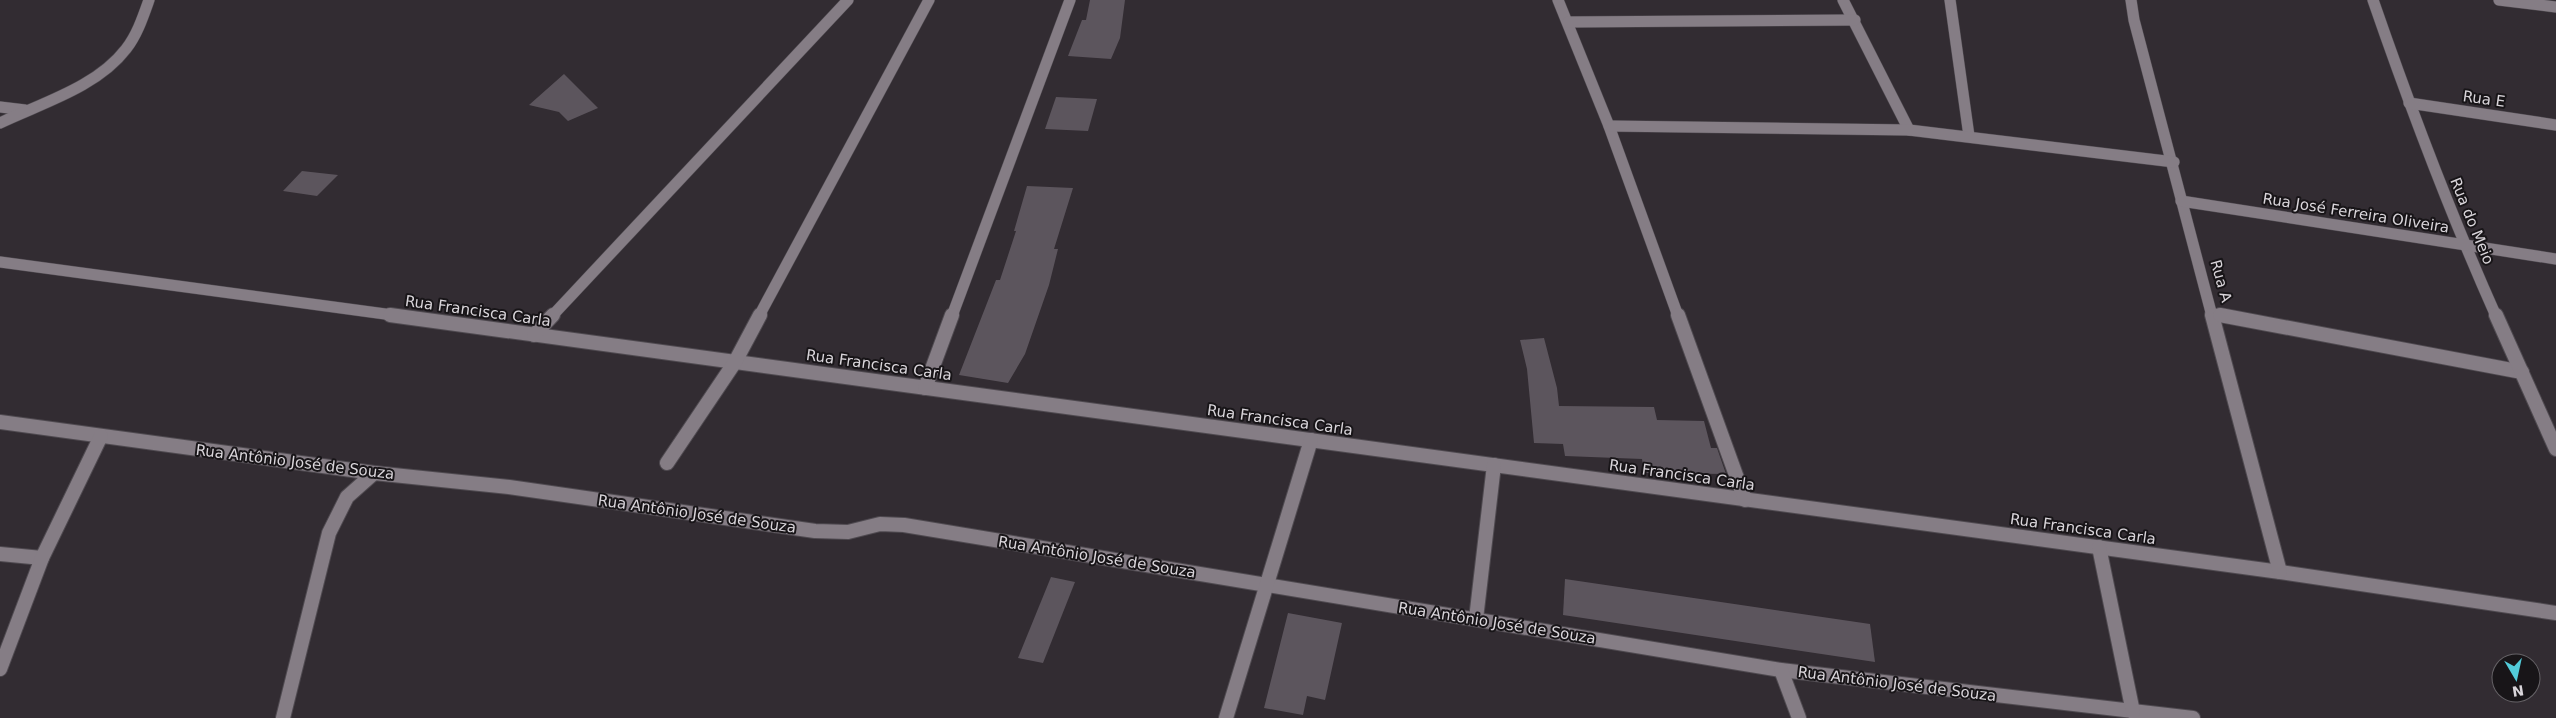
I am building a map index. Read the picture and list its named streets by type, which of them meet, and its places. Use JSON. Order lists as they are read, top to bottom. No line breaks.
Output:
{"streets":{"street":["Rua E","Rua José Ferreira Oliveira","Rua do Meio","Rua A","Rua Francisca Carla","Rua Antônio José de Souza"]},"crossings":[["Rua E","Rua do Meio"],["Rua José Ferreira Oliveira","Rua do Meio"],["Rua José Ferreira Oliveira","Rua A"],["Rua A","Rua Francisca Carla"]],"north":"bottom"}
